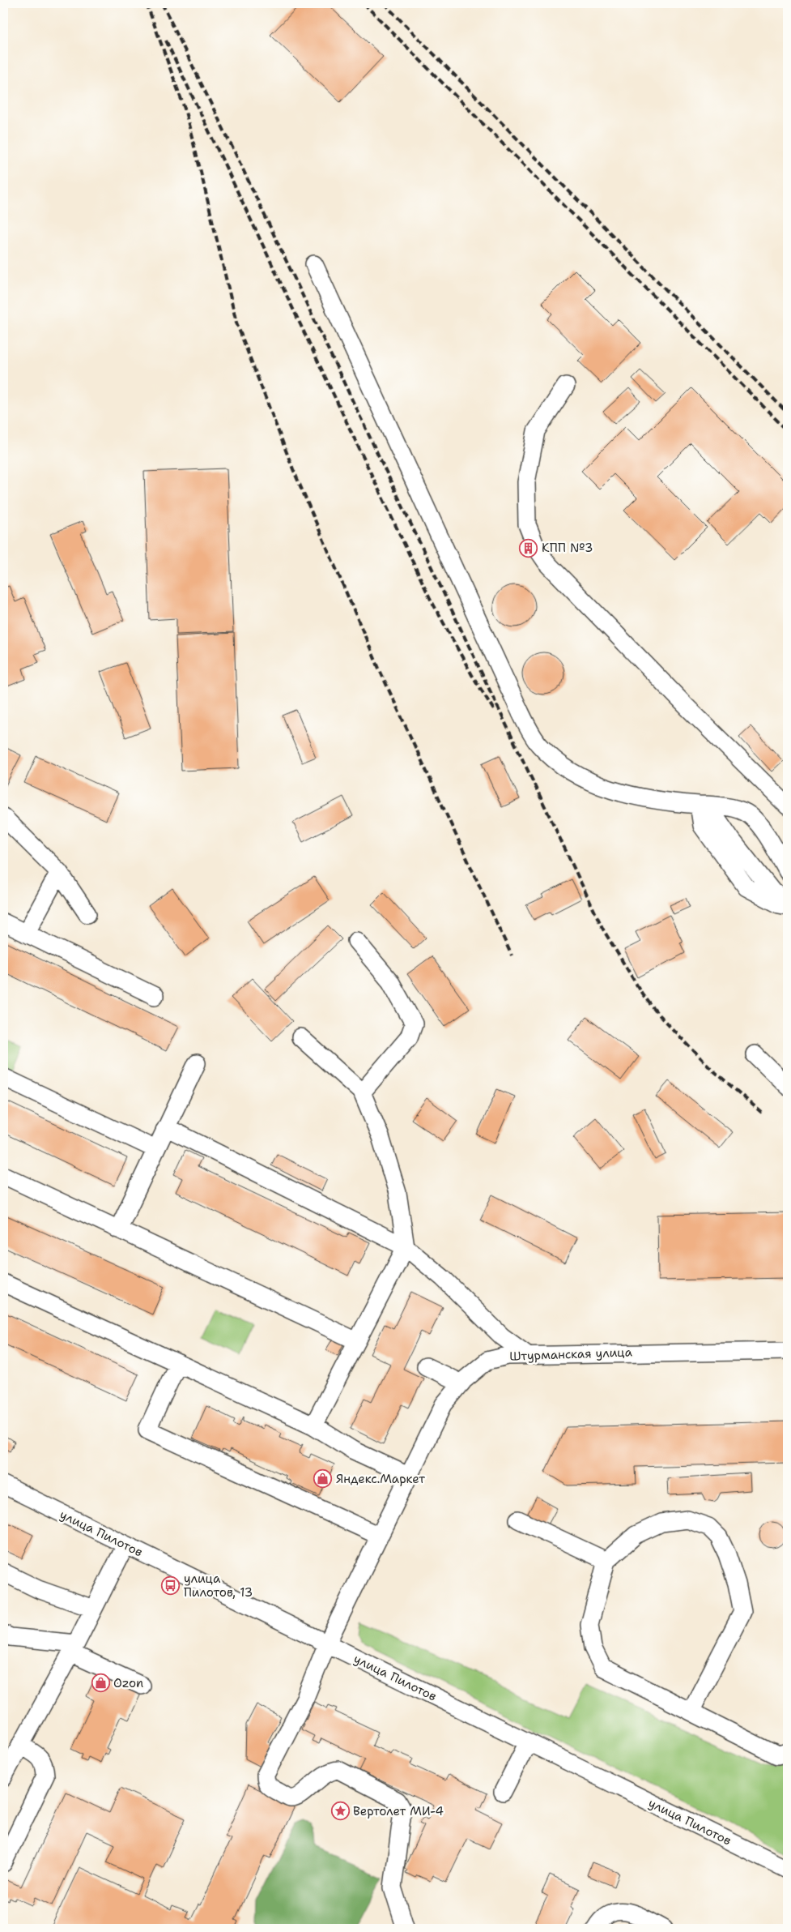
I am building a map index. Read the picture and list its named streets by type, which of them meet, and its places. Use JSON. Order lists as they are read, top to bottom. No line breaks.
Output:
{"streets":{"street":["Штурманская улица","улица Пилотов"]},"crossings":[["Штурманская улица","улица Пилотов"]],"places":{"building":["КПП №3"],"shop":["Яндекс.Маркет","Ozon"],"bus stop":["улица Пилотов, 13"],"place":["Вертолет МИ-4"]}}
